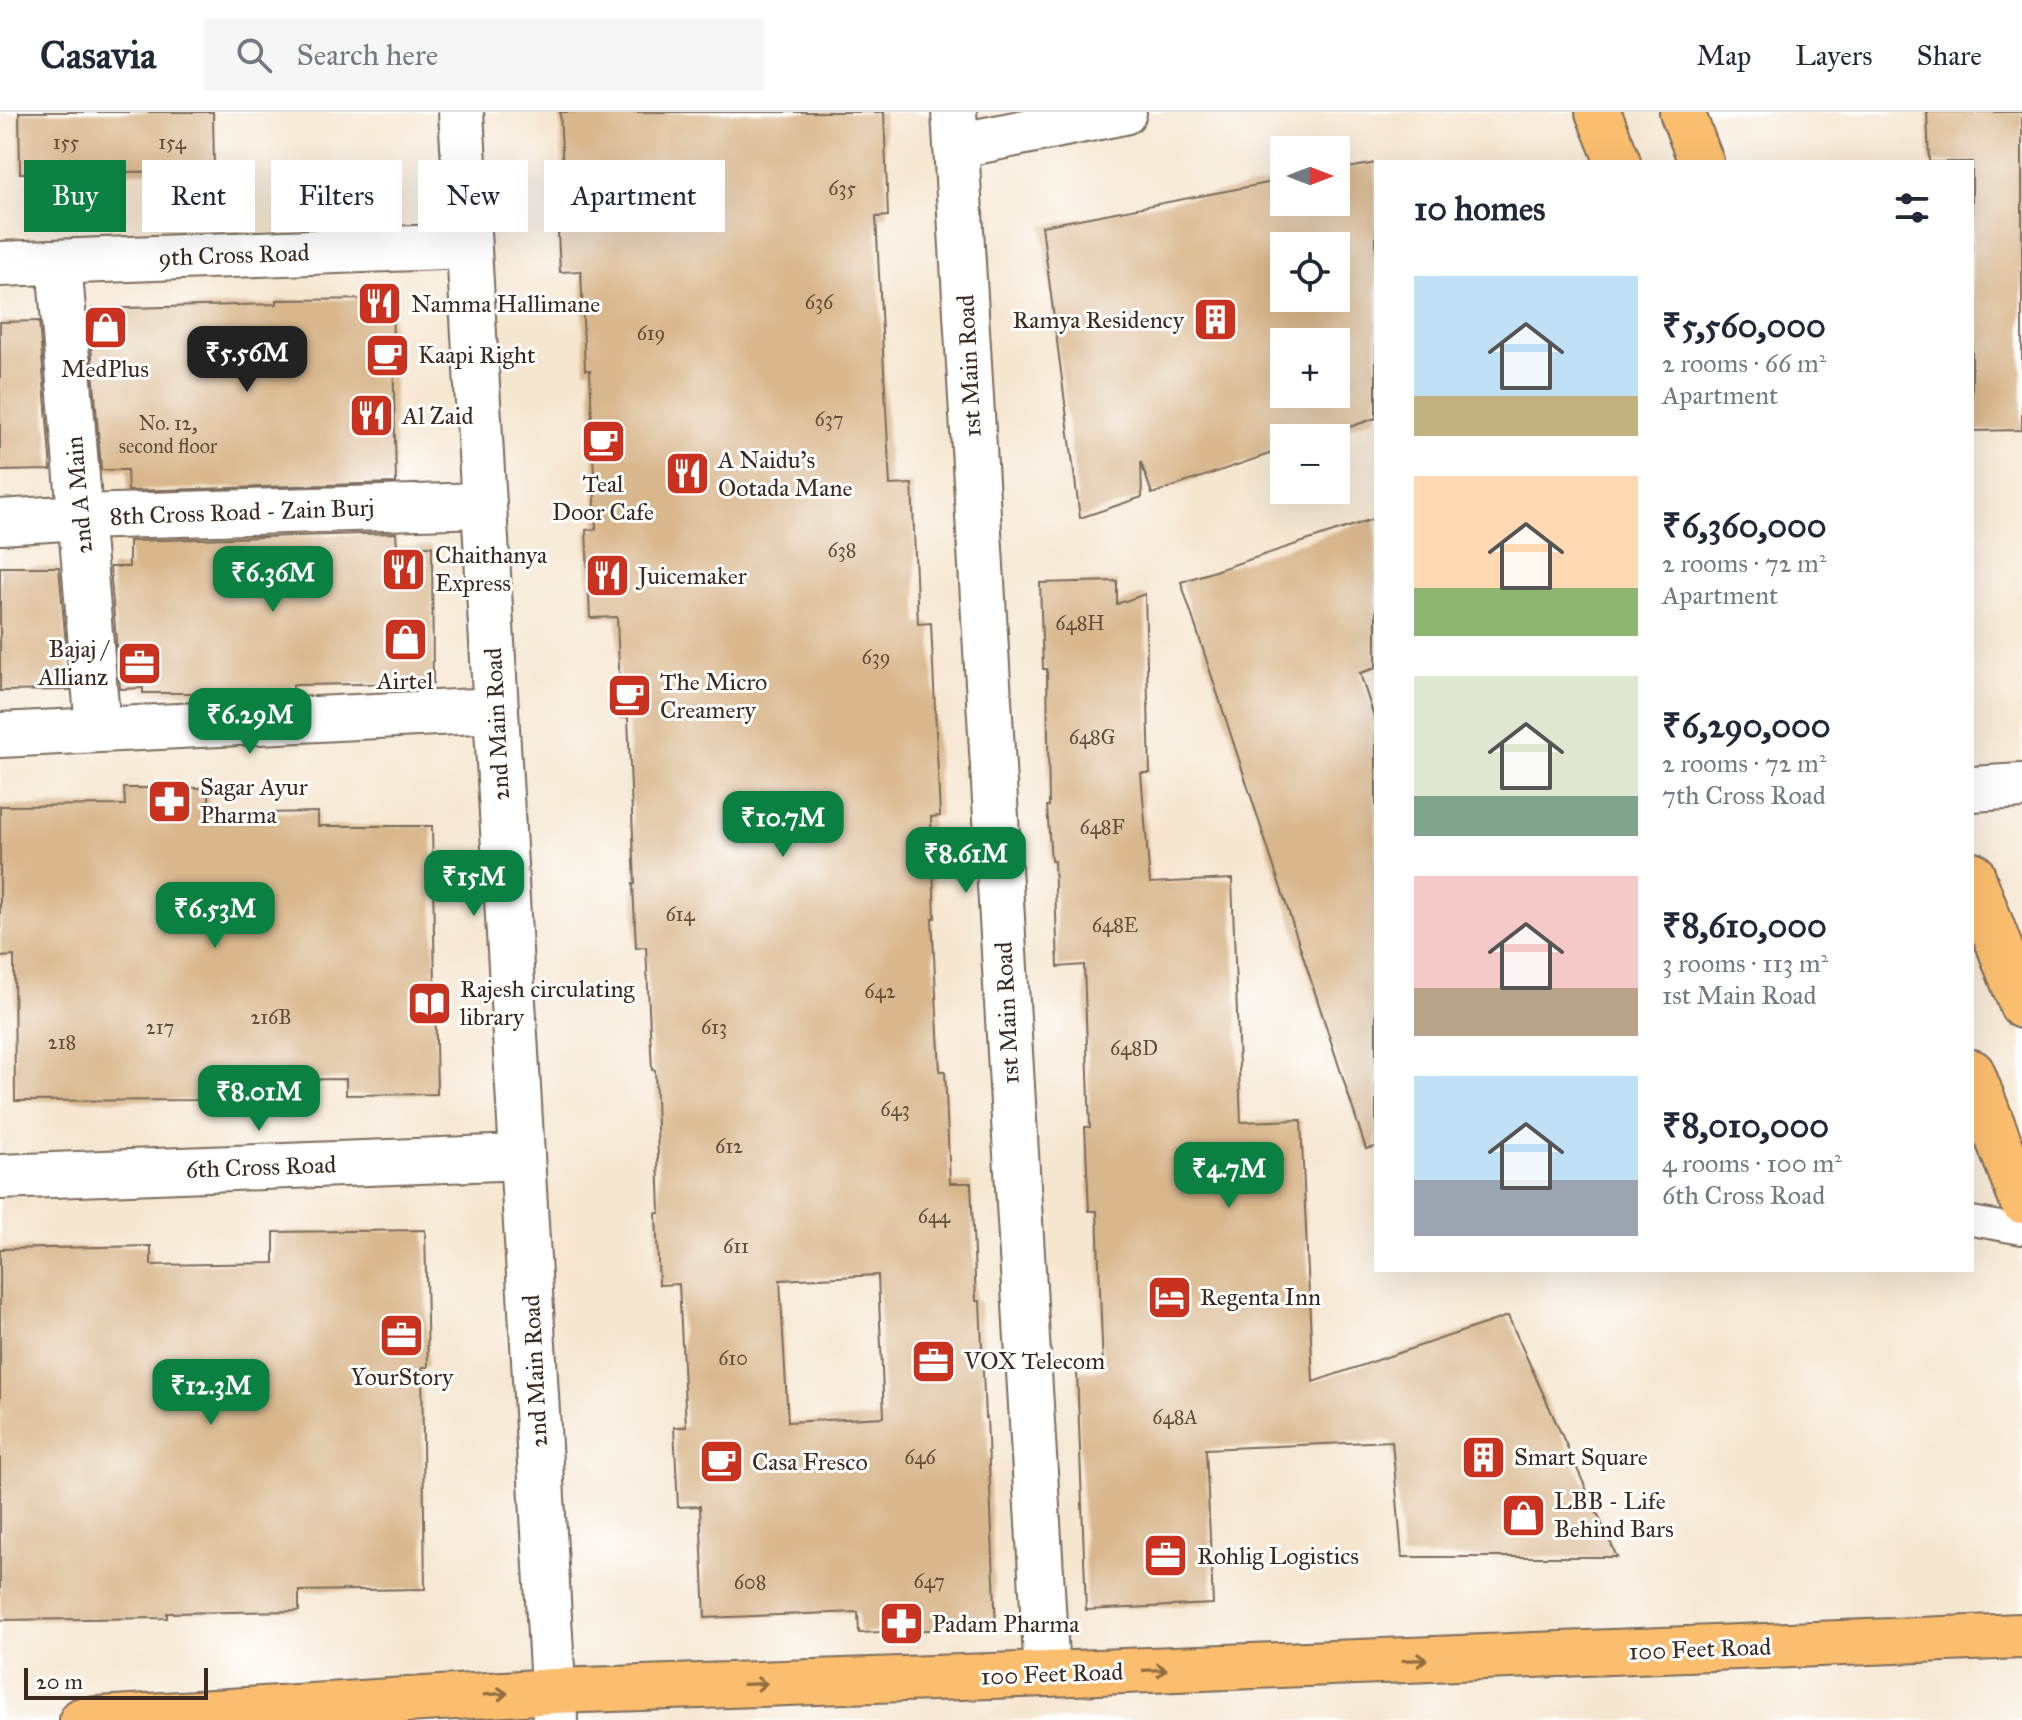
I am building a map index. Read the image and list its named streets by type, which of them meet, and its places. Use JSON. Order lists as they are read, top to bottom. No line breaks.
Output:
{"streets":{"main road":["100 Feet Road"],"street":["9th Cross Road","1st Main Road","2nd A Main","8th Cross Road - Zain Burj","2nd Main Road","6th Cross Road"]},"crossings":[["9th Cross Road","2nd A Main"],["9th Cross Road","2nd Main Road"],["1st Main Road","100 Feet Road"],["2nd A Main","8th Cross Road - Zain Burj"],["8th Cross Road - Zain Burj","2nd Main Road"],["2nd Main Road","6th Cross Road"],["2nd Main Road","100 Feet Road"]],"one_way":["100 Feet Road"],"places":{"restaurant":["Namma Hallimane","Al Zaid","A Naidu's Ootada Mane","Chaithanya Express","Juicemaker"],"building":["Ramya Residency","Smart Square"],"shop":["MedPlus","Airtel","LBB - Life Behind Bars"],"cafe":["Kaapi Right","Teal Door Cafe","The Micro Creamery","Casa Fresco"],"office":["Bajaj / Allianz","YourStory","VOX Telecom","Rohlig Logistics"],"pharmacy":["Sagar Ayur Pharma","Padam Pharma"],"library":["Rajesh circulating library"],"hotel":["Regenta Inn"]},"house_numbers":["155","154","635","636","619","637","No. 12, second floor","638","648H","639","648G","648F","614","648E","642","216B","217","613","218","648D","643","612","644","611","610","648A","646","647","608"],"scale_bar":"20 m","north":"right","page":{"header":"Casavia","search":"Search here","nav":["Map","Layers","Share"],"map_buttons":["+","−"],"chip":["Buy","Rent","Filters","New","Apartment"],"heading":"10 homes","list":[{"name":"₹5,560,000","note":"2 rooms · 66 m² · Apartment"},{"name":"₹6,360,000","note":"2 rooms · 72 m² · Apartment"},{"name":"₹6,290,000","note":"2 rooms · 72 m² · 7th Cross Road"},{"name":"₹8,610,000","note":"3 rooms · 113 m² · 1st Main Road"},{"name":"₹8,010,000","note":"4 rooms · 100 m² · 6th Cross Road"}],"price":["₹5.56M","₹6.36M","₹6.29M","₹10.7M","₹8.61M","₹15M","₹6.53M","₹8.01M","₹4.7M","₹12.3M"],"scale":"20 m"}}
